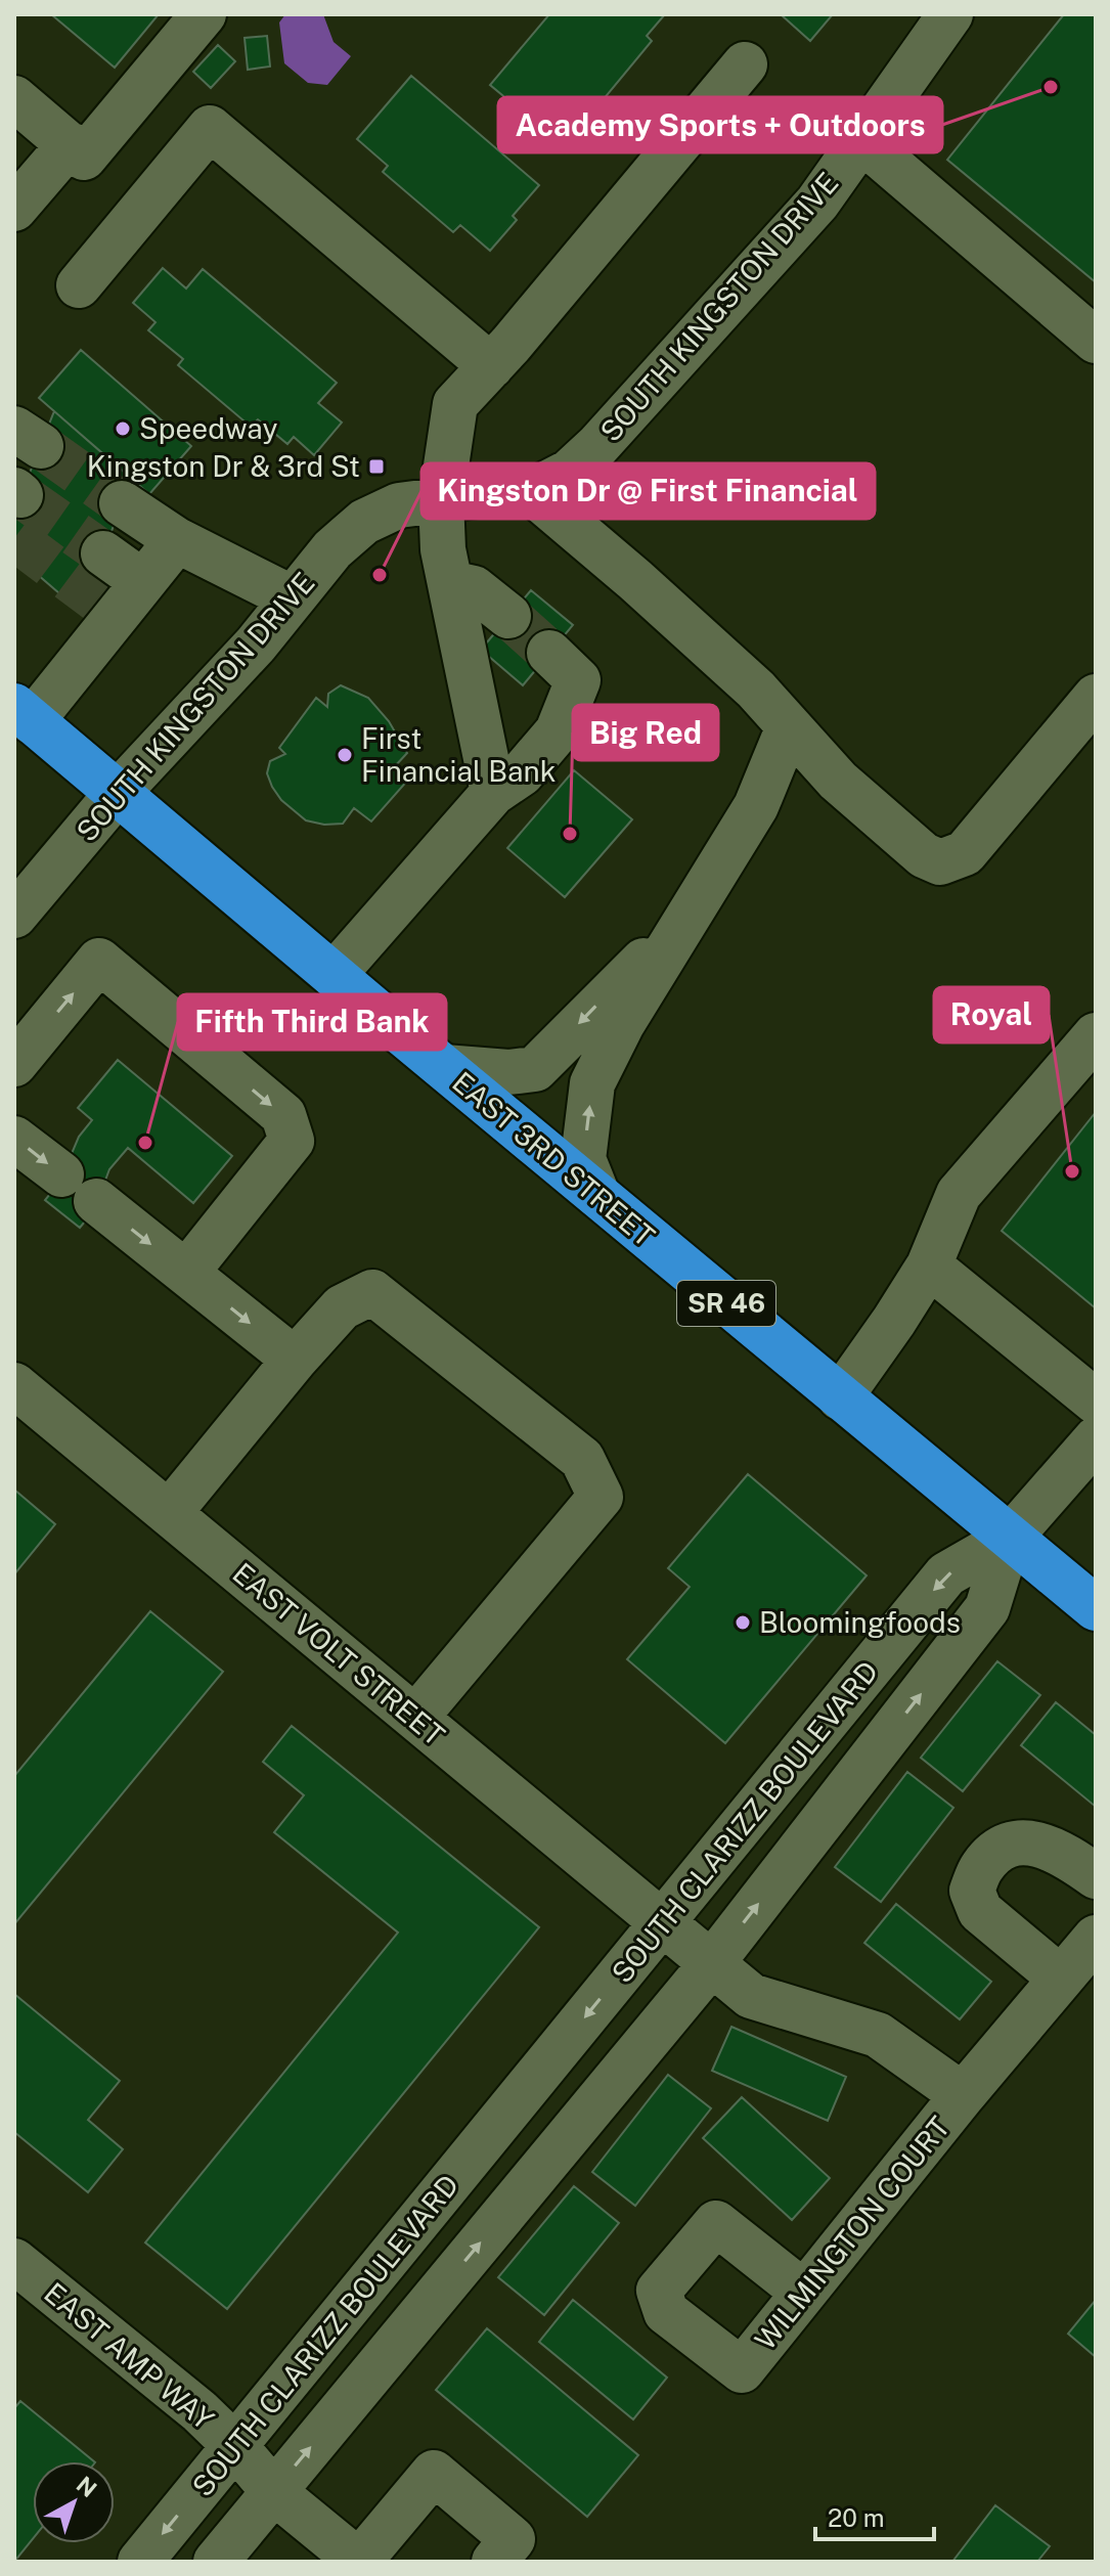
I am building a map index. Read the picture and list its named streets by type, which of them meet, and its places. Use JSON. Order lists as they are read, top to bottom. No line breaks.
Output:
{"streets":{"highway":["EAST 3RD STREET","SR 46"],"street":["SOUTH KINGSTON DRIVE","EAST VOLT STREET","SOUTH CLARIZZ BOULEVARD","WILMINGTON COURT","EAST AMP WAY"]},"crossings":[["SOUTH KINGSTON DRIVE","EAST 3RD STREET"],["EAST 3RD STREET","SOUTH CLARIZZ BOULEVARD"],["EAST VOLT STREET","SOUTH CLARIZZ BOULEVARD"],["EAST VOLT STREET","WILMINGTON COURT"],["SOUTH CLARIZZ BOULEVARD","WILMINGTON COURT"],["SOUTH CLARIZZ BOULEVARD","EAST AMP WAY"]],"places":{"other":["Academy Sports + Outdoors","Speedway","Kingston Dr @ First Financial","First Financial Bank","Big Red","Fifth Third Bank","Royal","Bloomingfoods"],"transit":["Kingston Dr & 3rd St"]},"scale_bar":"20 m","north":"top right"}
